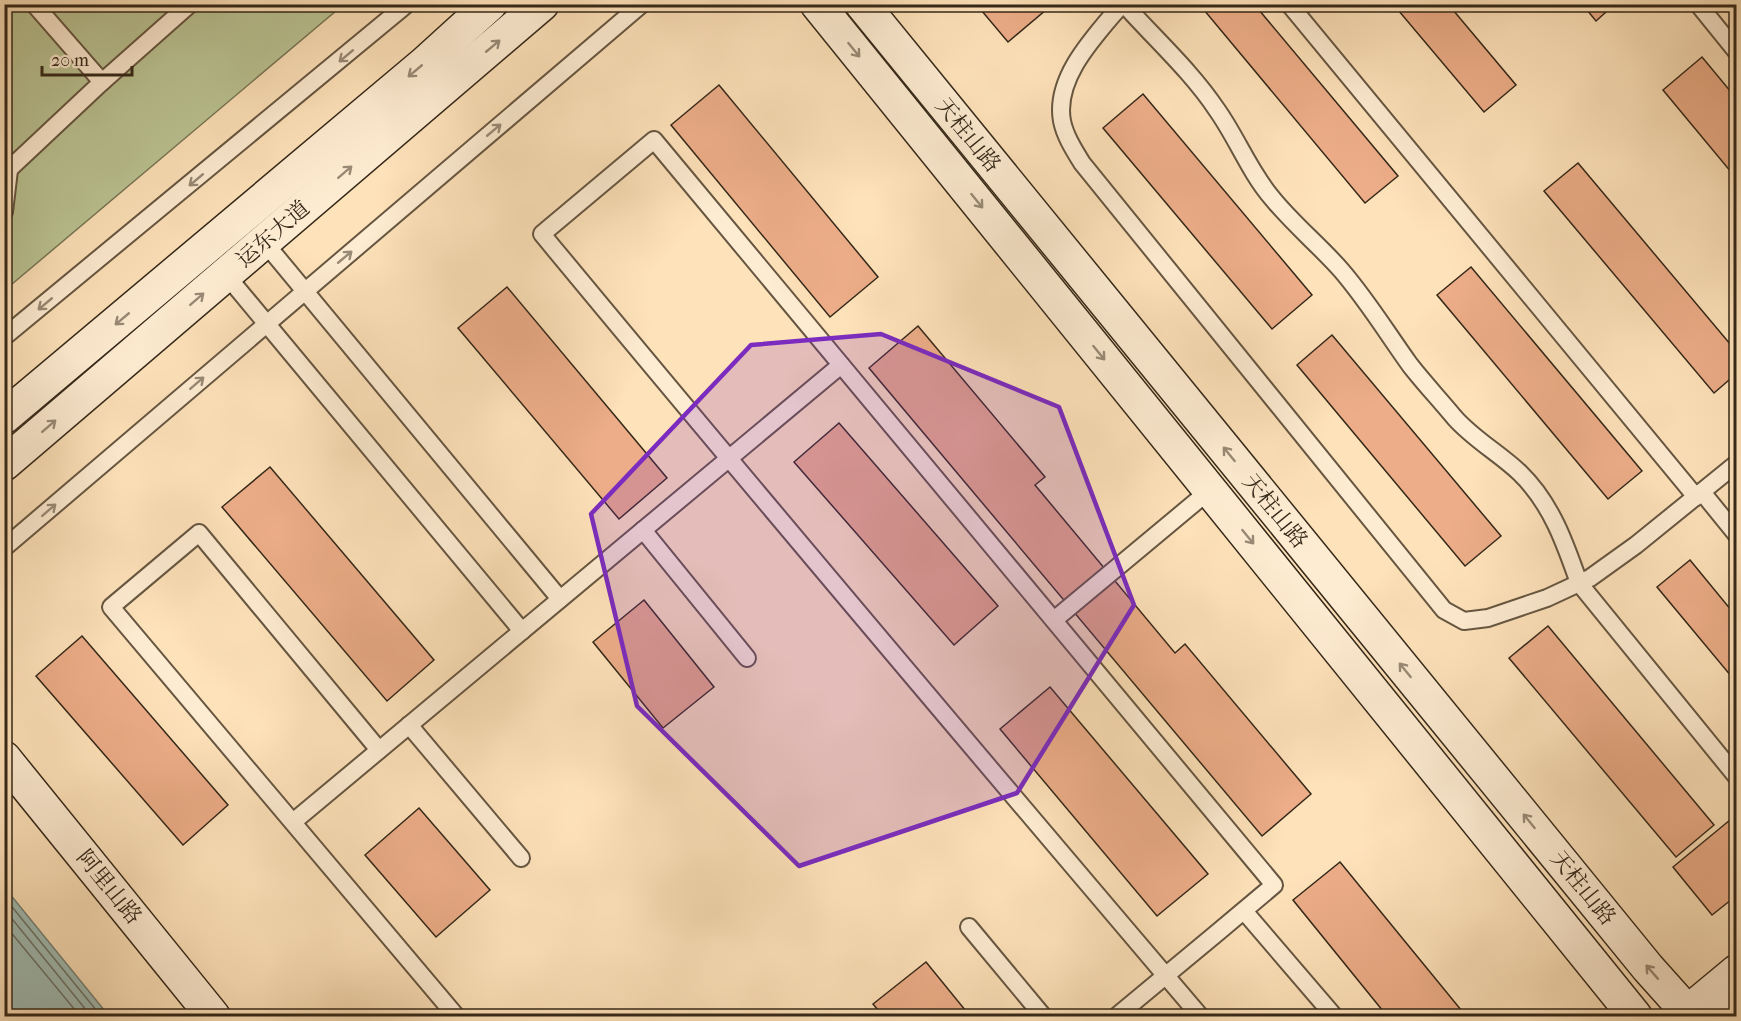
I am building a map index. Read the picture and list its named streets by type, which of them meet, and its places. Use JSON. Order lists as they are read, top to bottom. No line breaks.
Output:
{"streets":{"street":["天柱山路","运东大道","阿里山路"]},"scale_bar":"20 m"}
